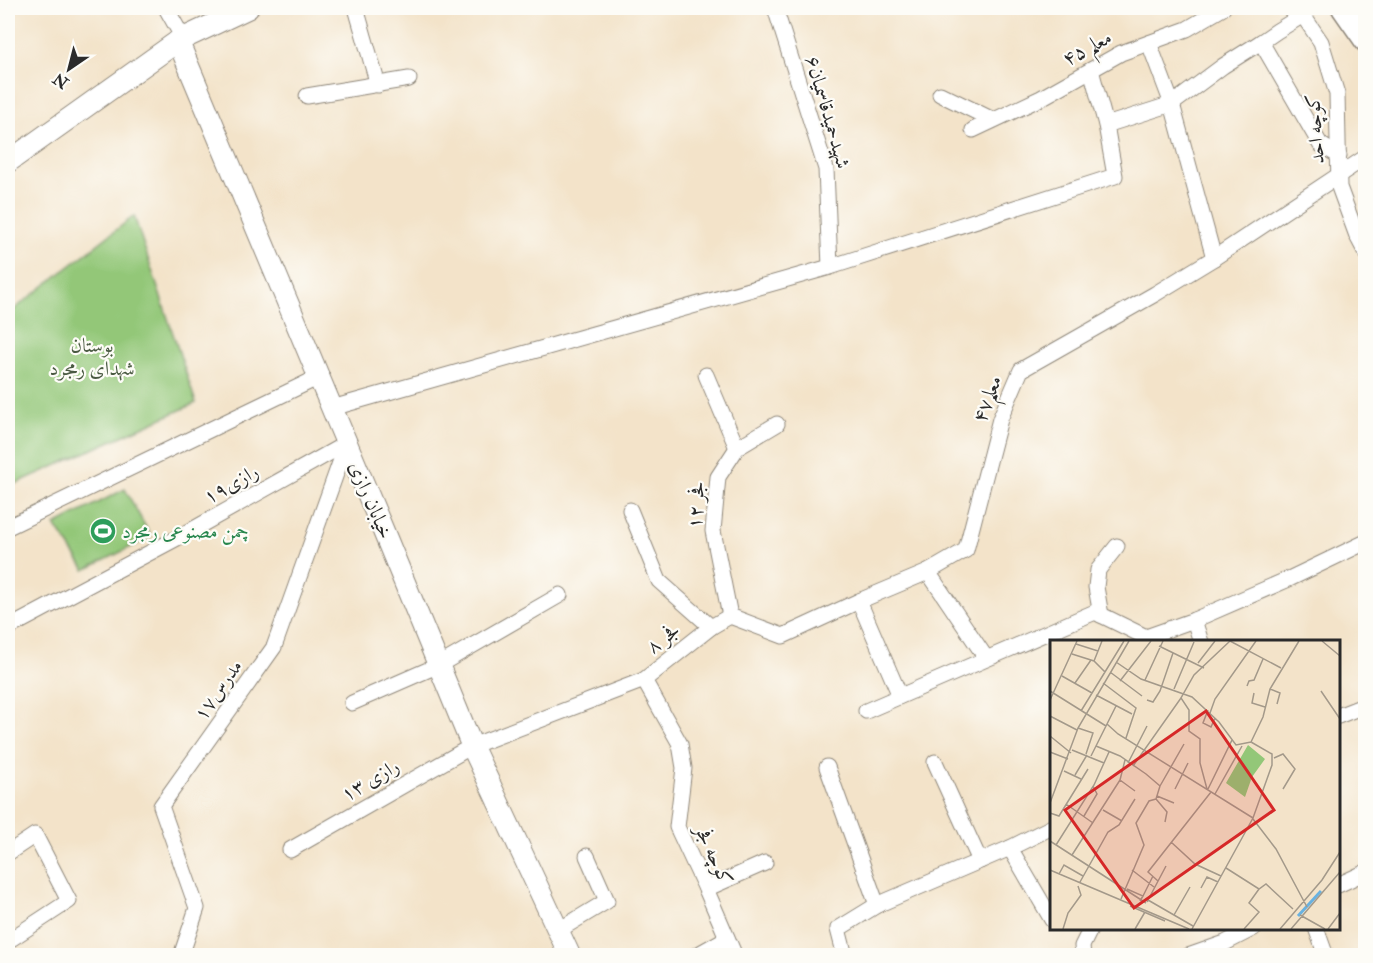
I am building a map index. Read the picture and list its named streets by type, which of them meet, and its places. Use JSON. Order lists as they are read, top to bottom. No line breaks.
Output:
{"streets":{"street":["معلم ۴۵","شهیدحمیدقاسمیان۶","کوچه احد","معلم۴۷","رازی۱۹","خیابان رازی","فجر ۱۲","فجر ۸","مدرس۱۷","رازی ۱۳","کوچه فجر"]},"crossings":[["کوچه احد","معلم۴۷"],["معلم۴۷","فجر ۱۲"],["معلم۴۷","فجر ۸"],["رازی۱۹","خیابان رازی"],["رازی۱۹","مدرس۱۷"],["خیابان رازی","مدرس۱۷"],["خیابان رازی","رازی ۱۳"],["فجر ۱۲","فجر ۸"],["فجر ۸","رازی ۱۳"],["فجر ۸","کوچه فجر"]],"parks":["بوستان شهدای رمجرد"],"places":{"sports":["چمن مصنوعی رمجرد"]},"north":"bottom left"}
